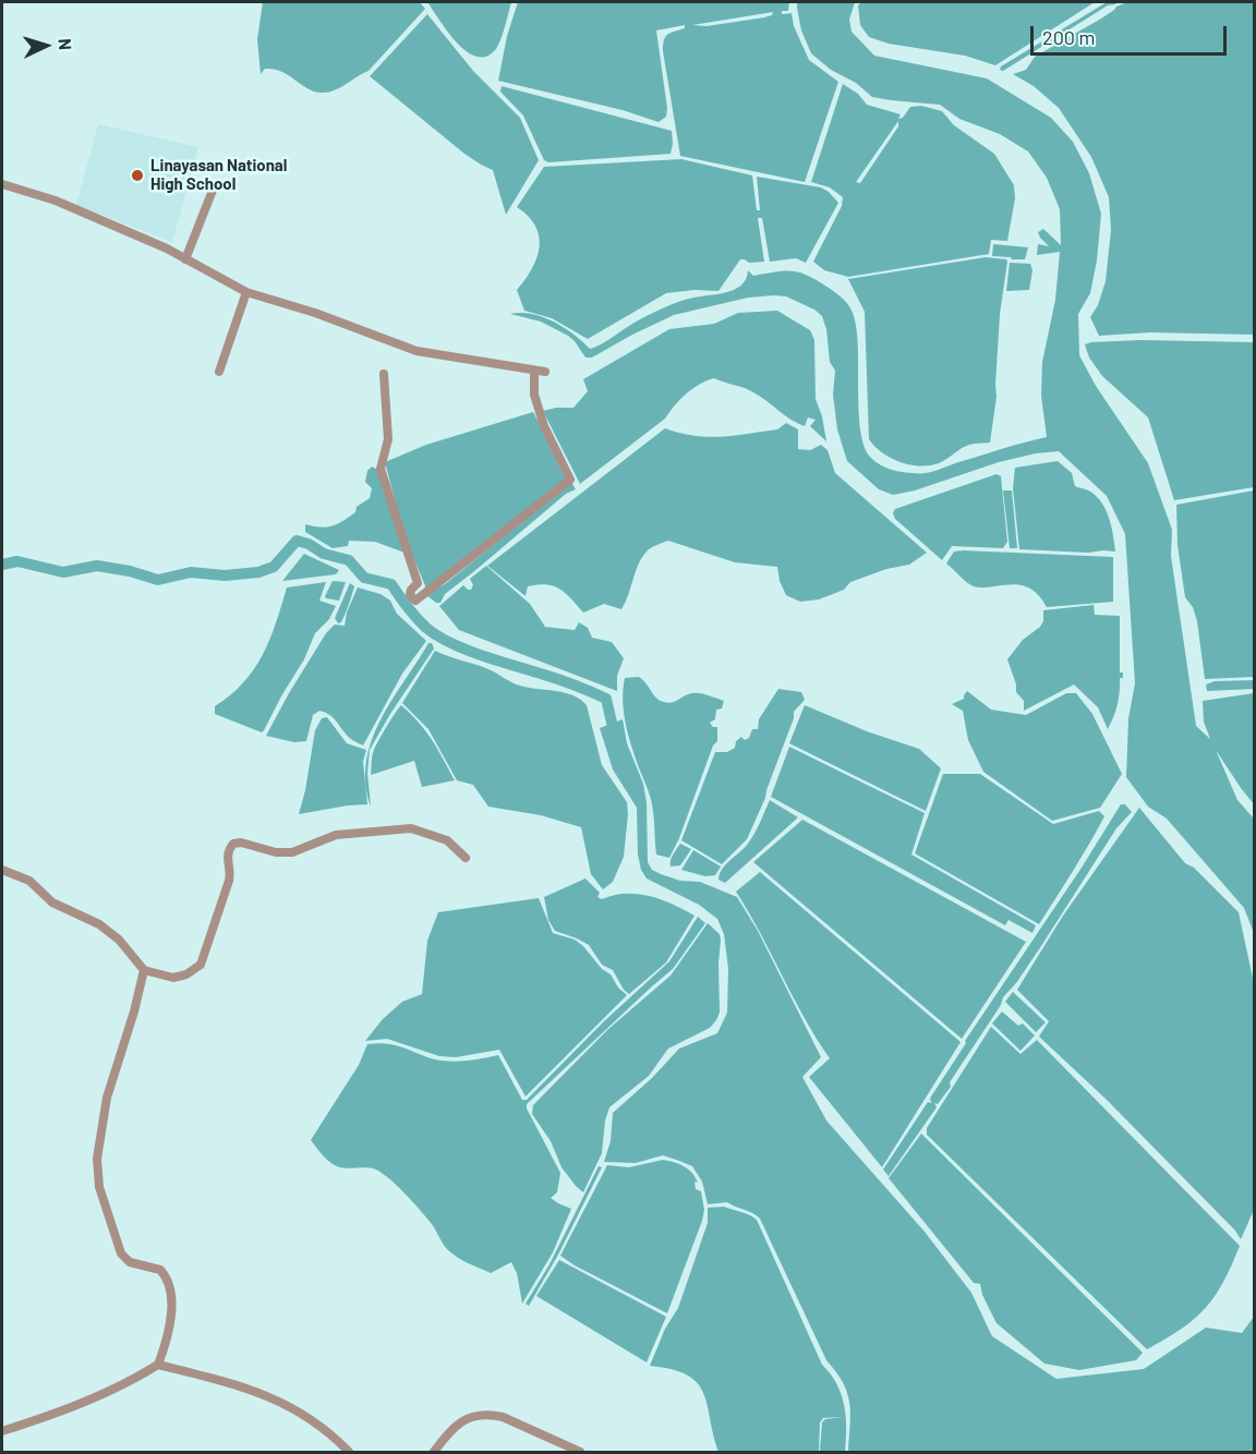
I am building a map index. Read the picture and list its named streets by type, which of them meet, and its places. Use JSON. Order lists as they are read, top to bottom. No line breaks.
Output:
{"places":["Linayasan National High School"],"scale_bar":"200 m","north":"right"}
